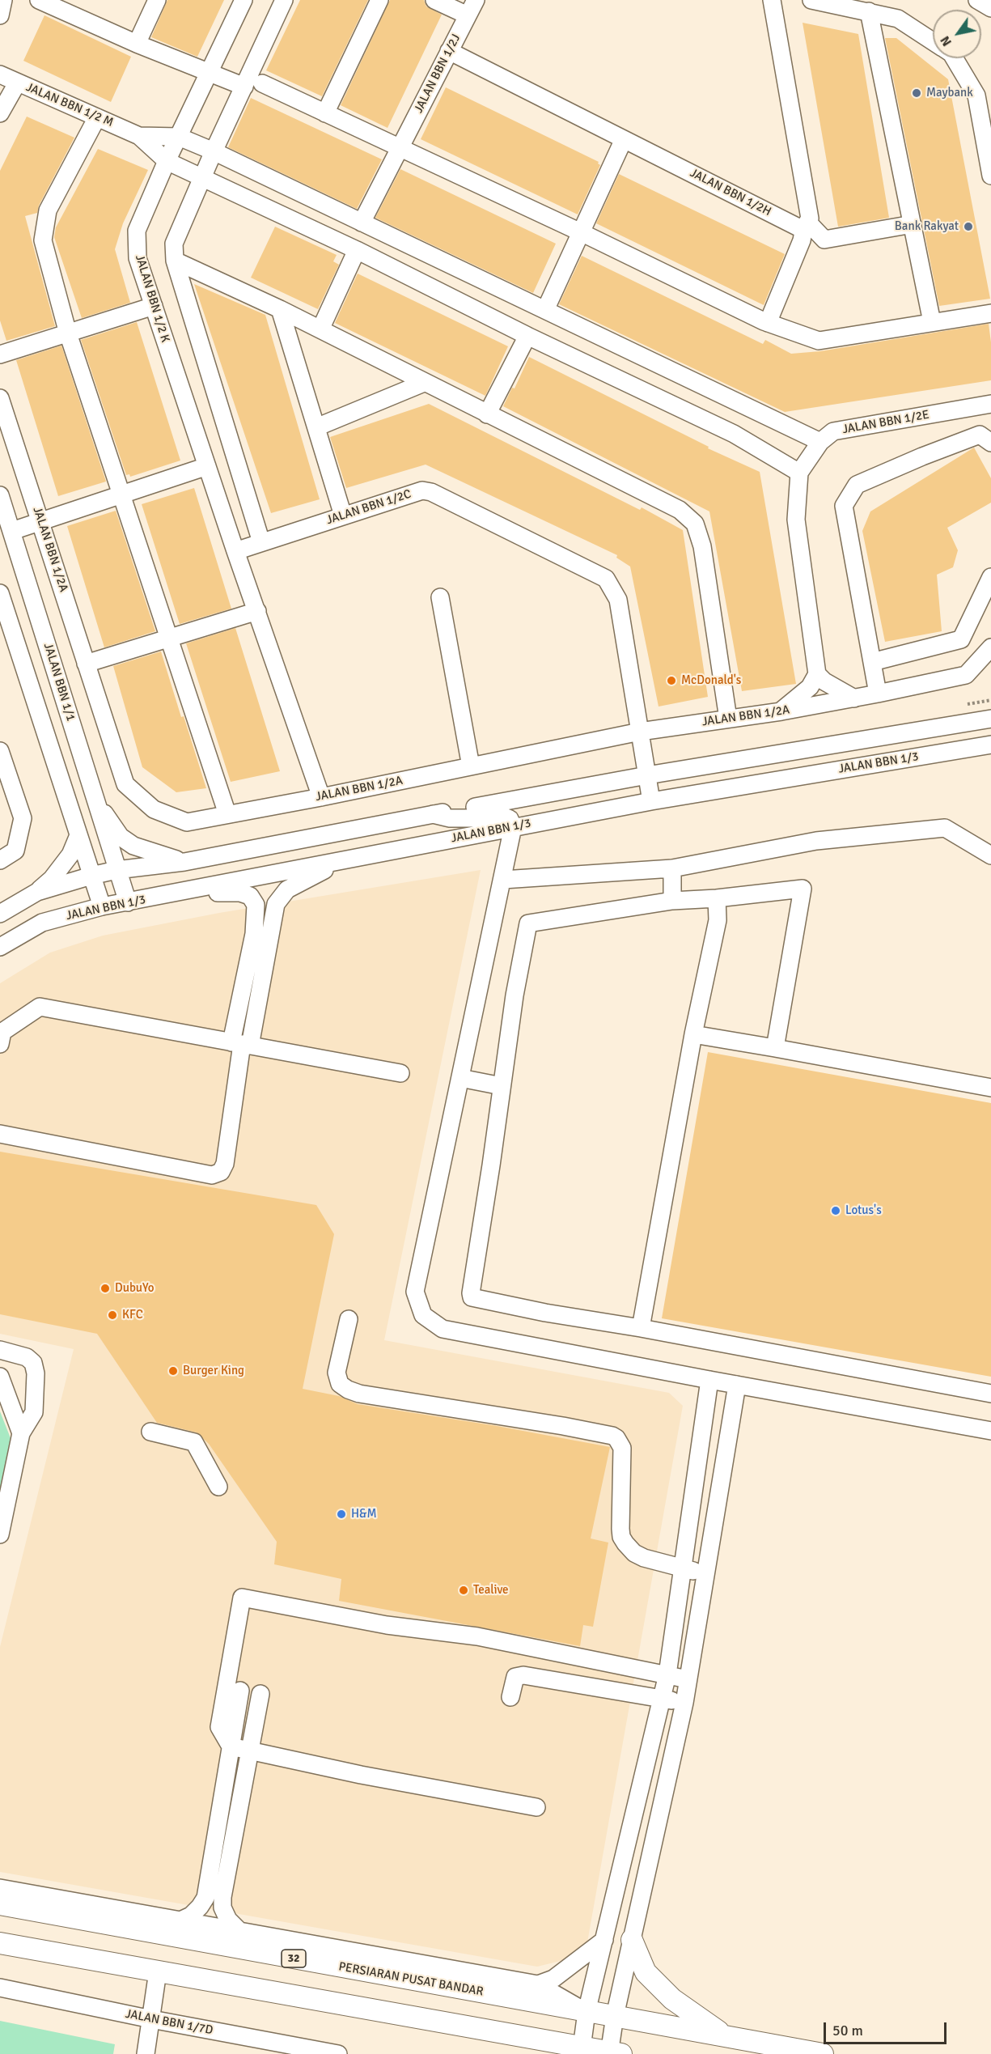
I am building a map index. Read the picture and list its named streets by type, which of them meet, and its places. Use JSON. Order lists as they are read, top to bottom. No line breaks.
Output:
{"streets":{"main road":["32","PERSIARAN PUSAT BANDAR"],"street":["JALAN BBN 1/2J","JALAN BBN 1/2 M","JALAN BBN 1/2H","JALAN BBN 1/2 K","JALAN BBN 1/2E","JALAN BBN 1/2C","JALAN BBN 1/2A","JALAN BBN 1/1","JALAN BBN 1/3","JALAN BBN 1/7D"]},"crossings":[["JALAN BBN 1/2J","JALAN BBN 1/2H"],["JALAN BBN 1/2 K","JALAN BBN 1/2C"],["JALAN BBN 1/2C","JALAN BBN 1/2A"],["JALAN BBN 1/2C","JALAN BBN 1/3"],["JALAN BBN 1/1","JALAN BBN 1/3"]],"places":["Maybank","Bank Rakyat","McDonald's","Lotus's","DubuYo","KFC","Burger King","H&M","Tealive"],"scale_bar":"50 m","north":"bottom left"}
